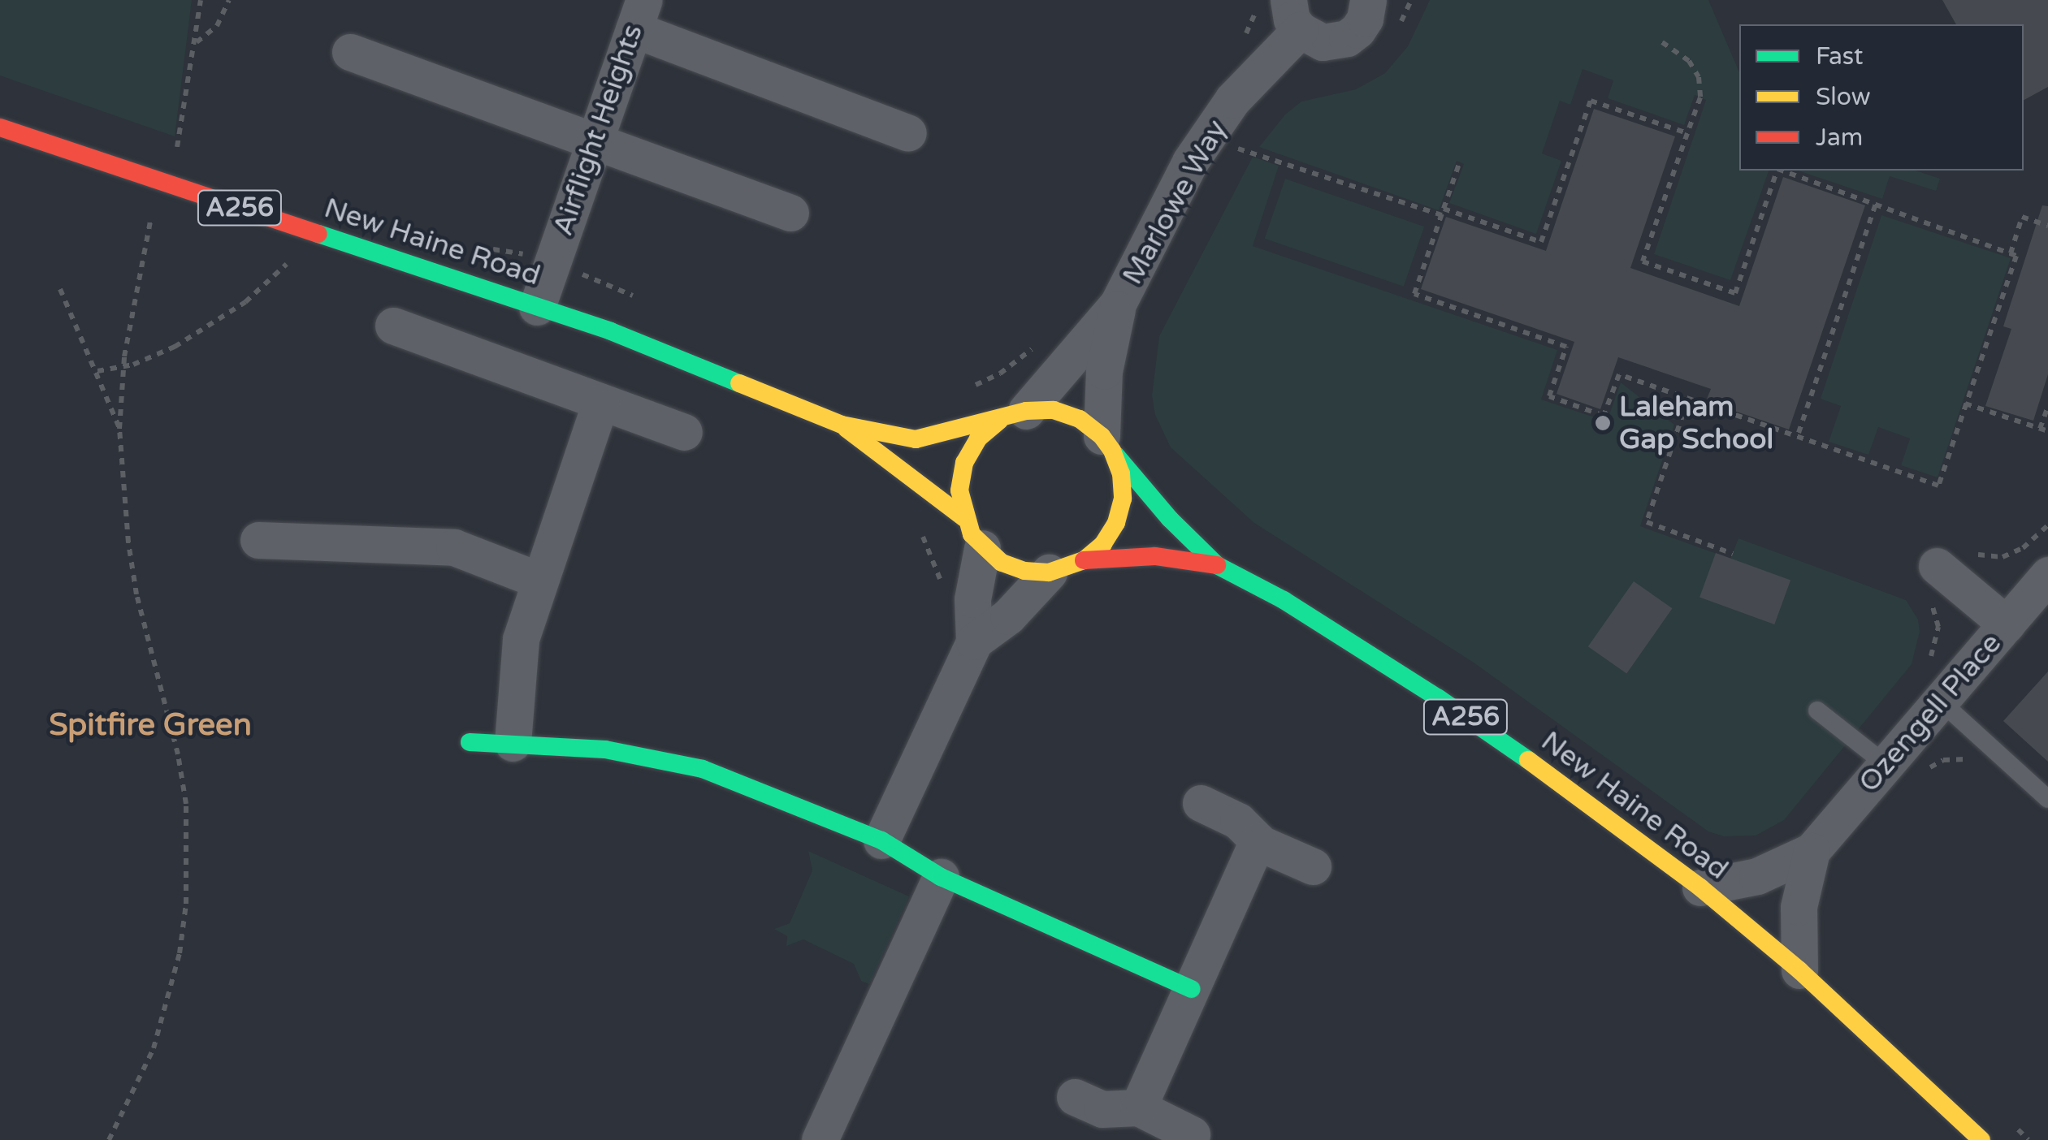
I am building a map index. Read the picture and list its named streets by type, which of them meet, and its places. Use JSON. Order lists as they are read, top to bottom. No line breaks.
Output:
{"streets":{"main road":["A256","New Haine Road"],"street":["Airflight Heights","Marlowe Way","Ozengell Place"]},"crossings":[["Airflight Heights","New Haine Road"],["Marlowe Way","New Haine Road"],["New Haine Road","Ozengell Place"]],"districts":["Spitfire Green"],"places":["Laleham Gap School"],"legend":["Fast","Slow","Jam"]}
